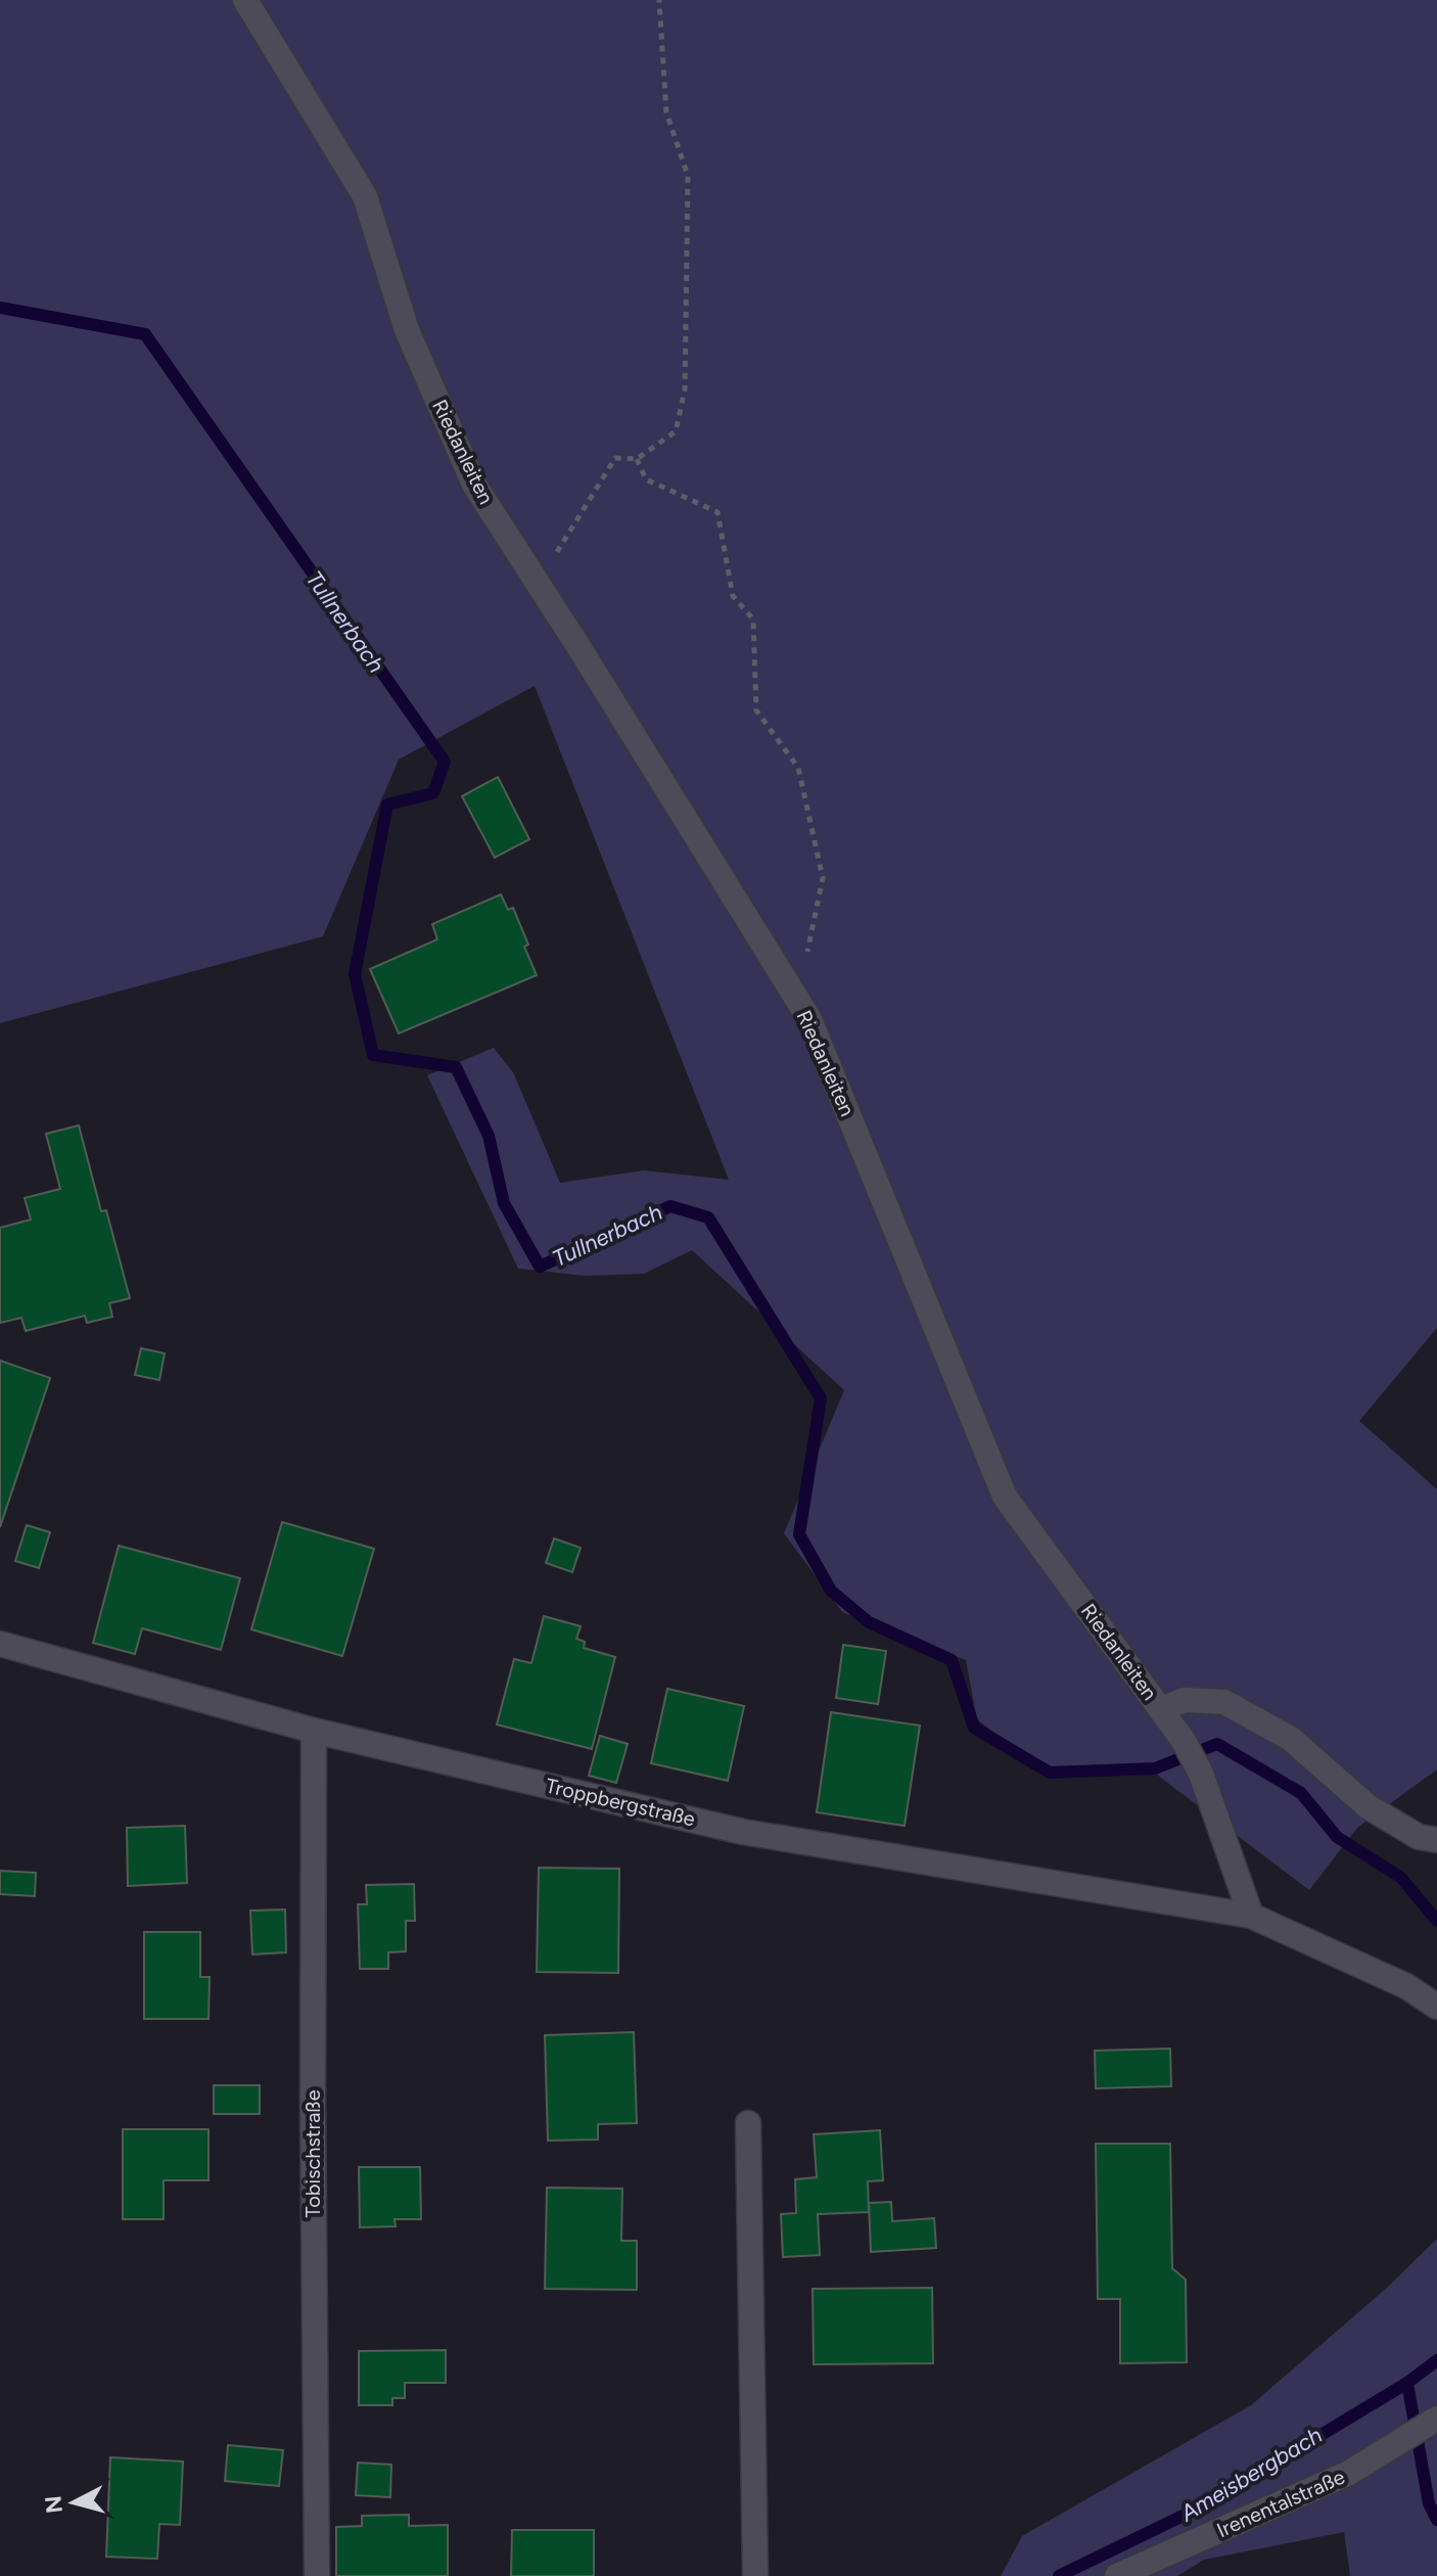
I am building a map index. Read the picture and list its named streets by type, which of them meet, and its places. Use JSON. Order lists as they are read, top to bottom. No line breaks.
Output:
{"streets":{"street":["Riedanleiten","Troppbergstraße","Tobischstraße","Irenentalstraße"]},"crossings":[["Riedanleiten","Troppbergstraße"],["Troppbergstraße","Tobischstraße"]],"water":["Tullnerbach","Ameisbergbach"],"north":"left"}
